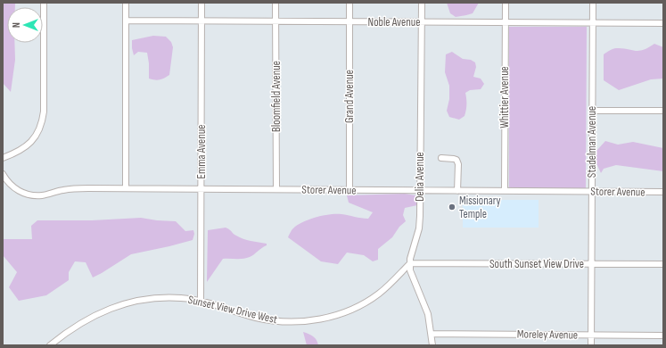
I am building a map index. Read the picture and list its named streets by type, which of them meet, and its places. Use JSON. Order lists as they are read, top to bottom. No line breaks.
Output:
{"streets":{"street":["Noble Avenue","Bloomfield Avenue","Grand Avenue","Whittier Avenue","Stadelman Avenue","Emma Avenue","Delia Avenue","Storer Avenue","South Sunset View Drive","Sunset View Drive West","Moreley Avenue"]},"crossings":[["Noble Avenue","Bloomfield Avenue"],["Noble Avenue","Grand Avenue"],["Noble Avenue","Whittier Avenue"],["Noble Avenue","Stadelman Avenue"],["Noble Avenue","Emma Avenue"],["Noble Avenue","Delia Avenue"],["Bloomfield Avenue","Storer Avenue"],["Grand Avenue","Storer Avenue"],["Whittier Avenue","Storer Avenue"],["Stadelman Avenue","Storer Avenue"],["Stadelman Avenue","South Sunset View Drive"],["Stadelman Avenue","Moreley Avenue"],["Emma Avenue","Storer Avenue"],["Emma Avenue","Sunset View Drive West"],["Delia Avenue","Storer Avenue"],["Delia Avenue","South Sunset View Drive"],["Delia Avenue","Sunset View Drive West"],["Delia Avenue","Moreley Avenue"],["South Sunset View Drive","Sunset View Drive West"]],"places":["Missionary Temple"],"north":"left"}
